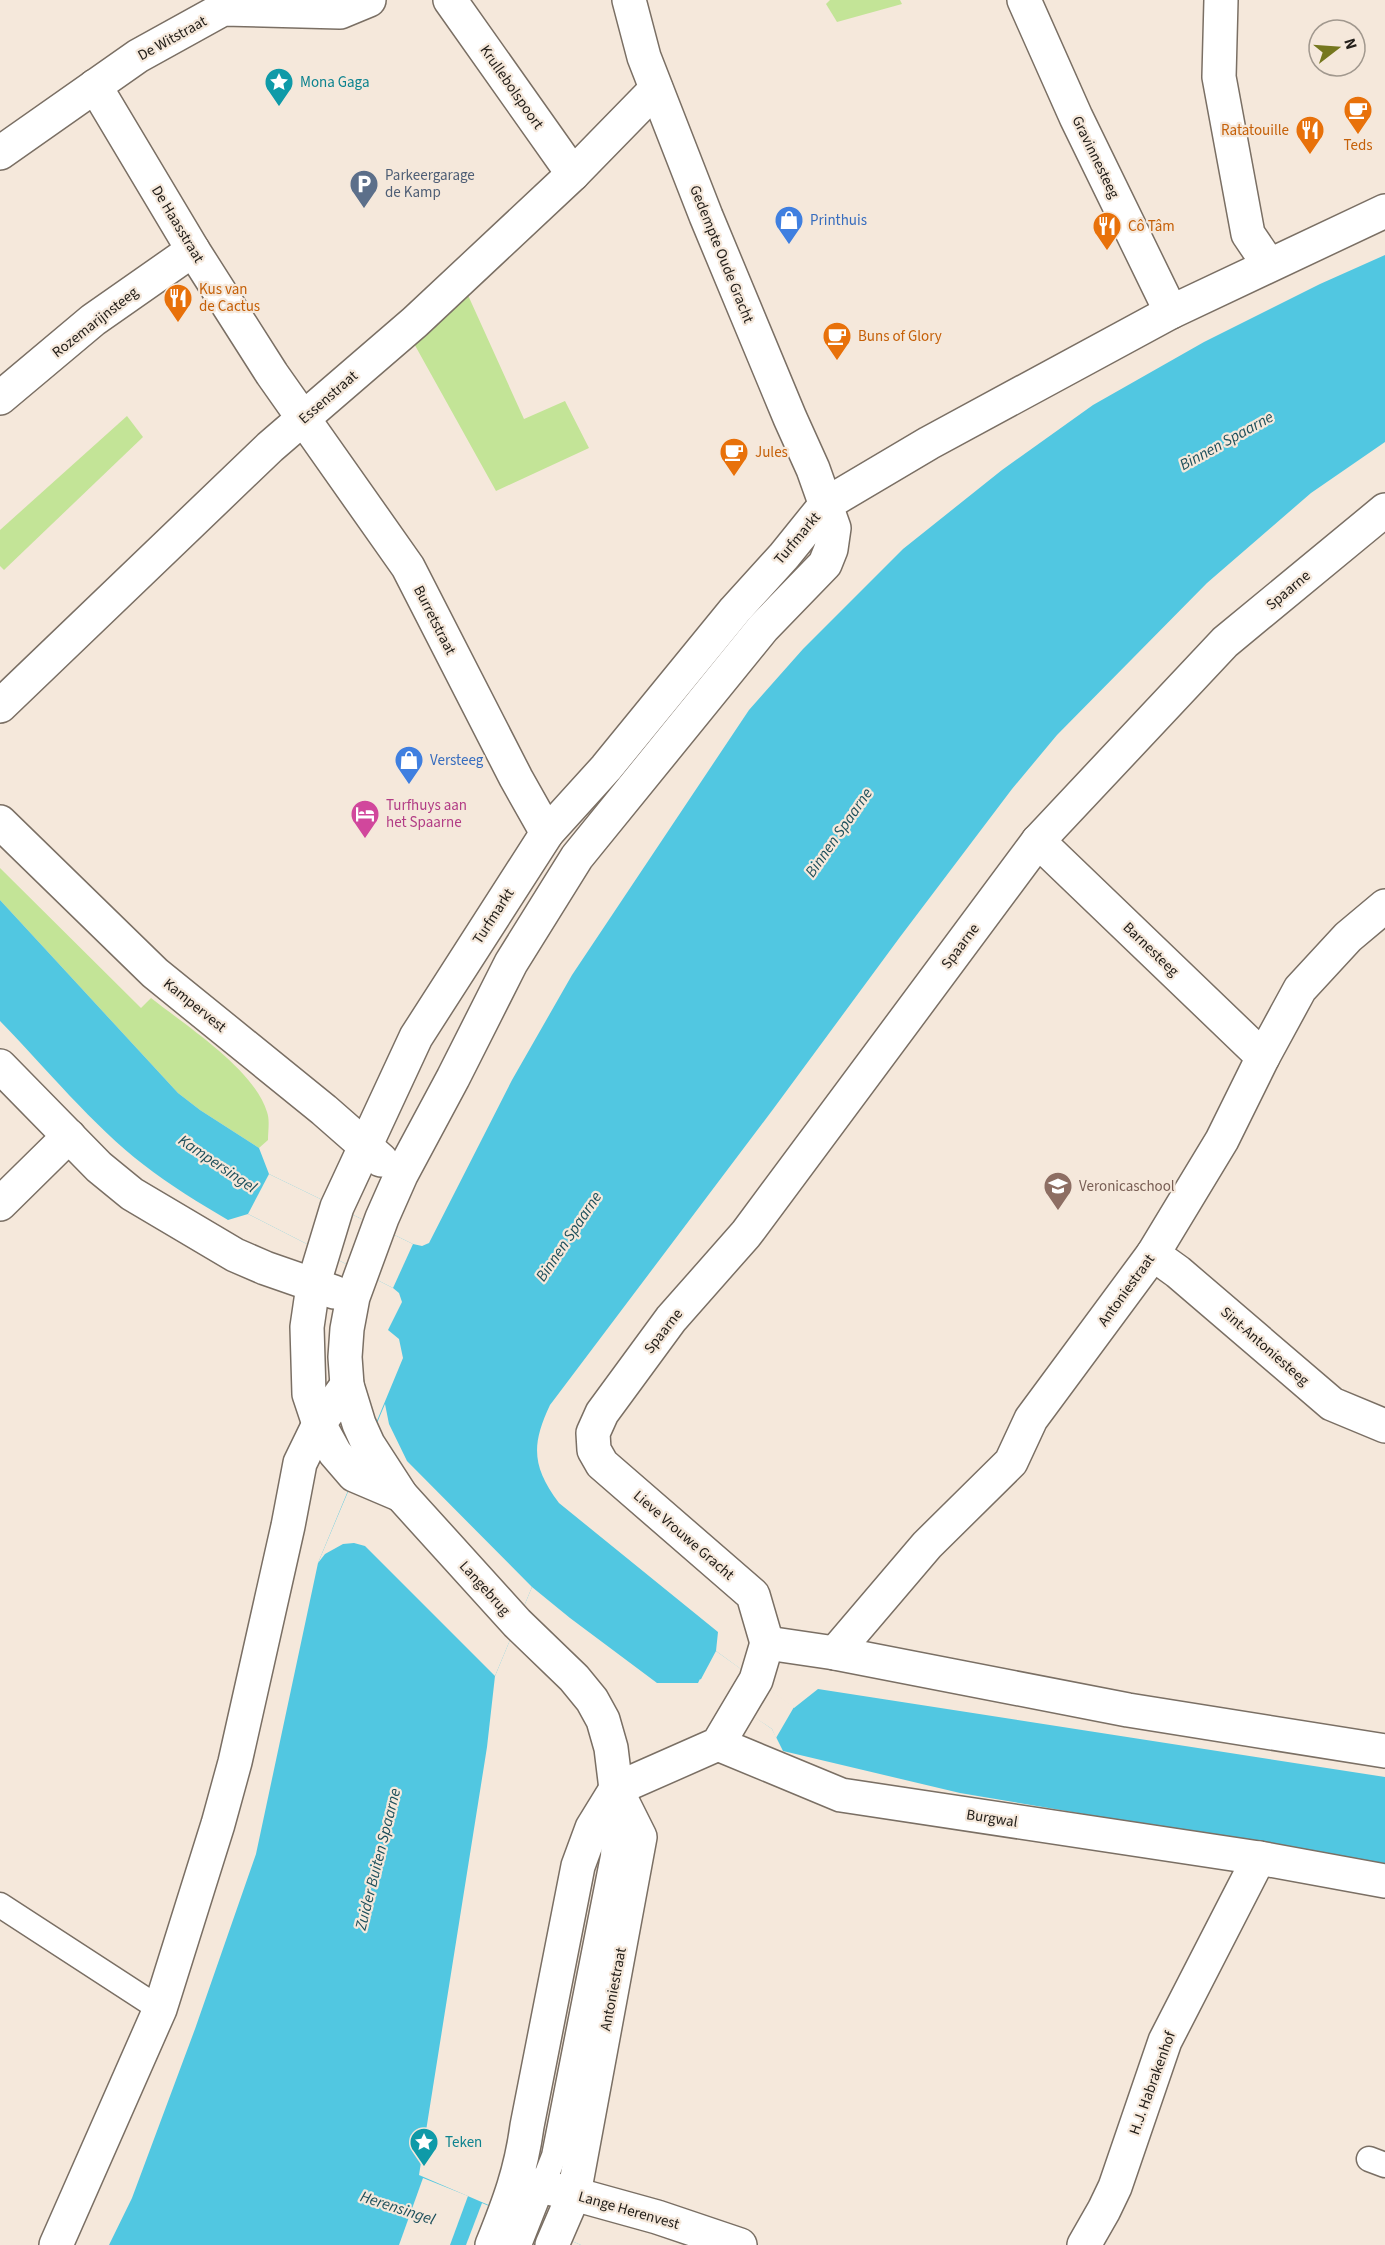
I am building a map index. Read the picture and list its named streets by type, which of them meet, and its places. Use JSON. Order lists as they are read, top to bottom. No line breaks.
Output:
{"streets":{"street":["De Witstraat","Krullebolspoort","Gravinnesteeg","De Haasstraat","Gedempte Oude Gracht","Rozemarijnsteeg","Essenstraat","Turfmarkt","Spaarne","Burretstraat","Barnesteeg","Kampervest","Antoniestraat","Sint-Antoniesteeg","Lieve Vrouwe Gracht","Langebrug","Burgwal","H.J. Habrakenhof","Lange Herenvest"]},"crossings":[["De Witstraat","De Haasstraat"],["Krullebolspoort","Essenstraat"],["De Haasstraat","Rozemarijnsteeg"],["De Haasstraat","Essenstraat"],["De Haasstraat","Burretstraat"],["Gedempte Oude Gracht","Essenstraat"],["Gedempte Oude Gracht","Turfmarkt"],["Essenstraat","Burretstraat"],["Turfmarkt","Burretstraat"],["Turfmarkt","Kampervest"],["Turfmarkt","Langebrug"],["Spaarne","Barnesteeg"],["Spaarne","Lieve Vrouwe Gracht"],["Barnesteeg","Antoniestraat"],["Antoniestraat","Sint-Antoniesteeg"],["Antoniestraat","Langebrug"],["Antoniestraat","Lange Herenvest"],["Burgwal","H.J. Habrakenhof"]],"water":["Binnen Spaarne","Kampersingel","Zuider Buiten Spaarne","Herensingel"],"places":{"place":["Mona Gaga","Teken"],"cafe":["Teds","Buns of Glory","Jules"],"restaurant":["Ratatouille","Cô Tâm","Kus van de Cactus"],"parking":["Parkeergarage de Kamp"],"shop":["Printhuis","Versteeg"],"hotel":["Turfhuys aan het Spaarne"],"school or university":["Veronicaschool"]},"north":"right"}
